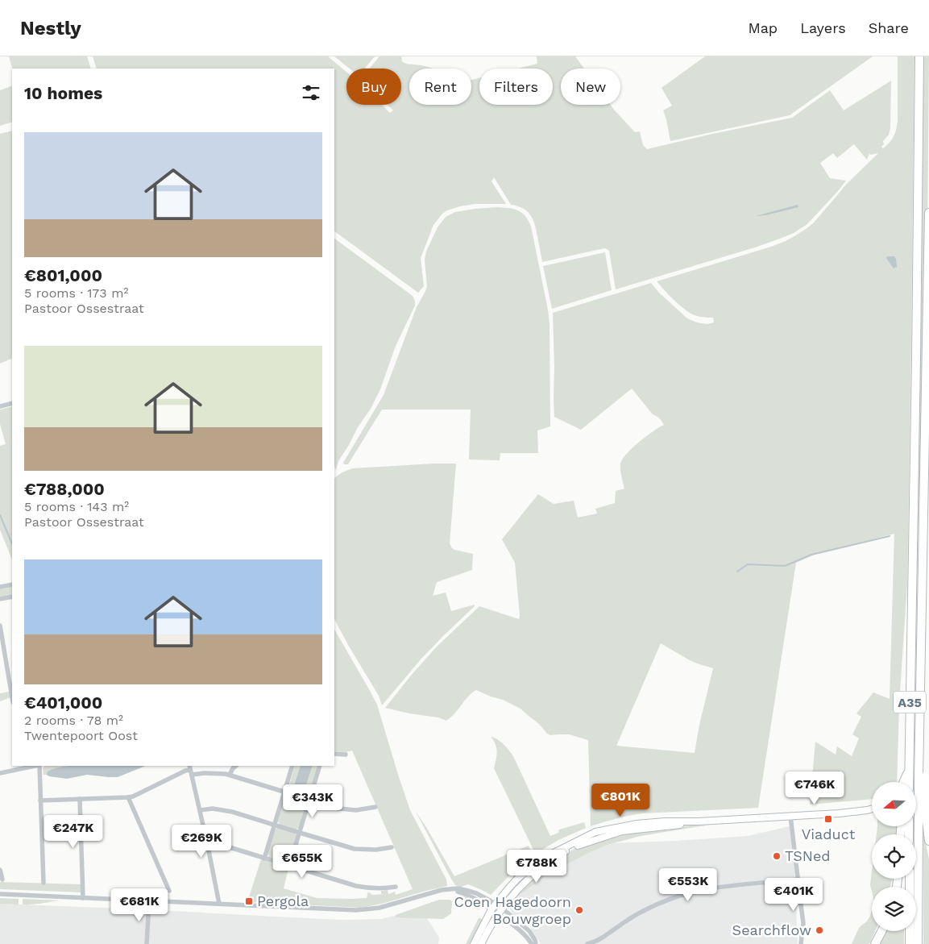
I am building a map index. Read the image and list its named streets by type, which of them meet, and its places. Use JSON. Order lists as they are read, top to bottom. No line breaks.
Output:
{"streets":{"highway":["A35"]},"places":{"transit":["Viaduct","Pergola"],"other":["TSNed","Coen Hagedoorn Bouwgroep","Searchflow"]},"north":"left","page":{"header":"Nestly","nav":["Map","Layers","Share"],"chip":["Buy","Rent","Filters","New"],"heading":"10 homes","list":[{"name":"€801,000","note":"5 rooms · 173 m² · Pastoor Ossestraat"},{"name":"€788,000","note":"5 rooms · 143 m² · Pastoor Ossestraat"},{"name":"€401,000","note":"2 rooms · 78 m² · Twentepoort Oost"}],"price":["€746K","€801K","€343K","€247K","€269K","€655K","€788K","€553K","€401K","€681K"]}}
